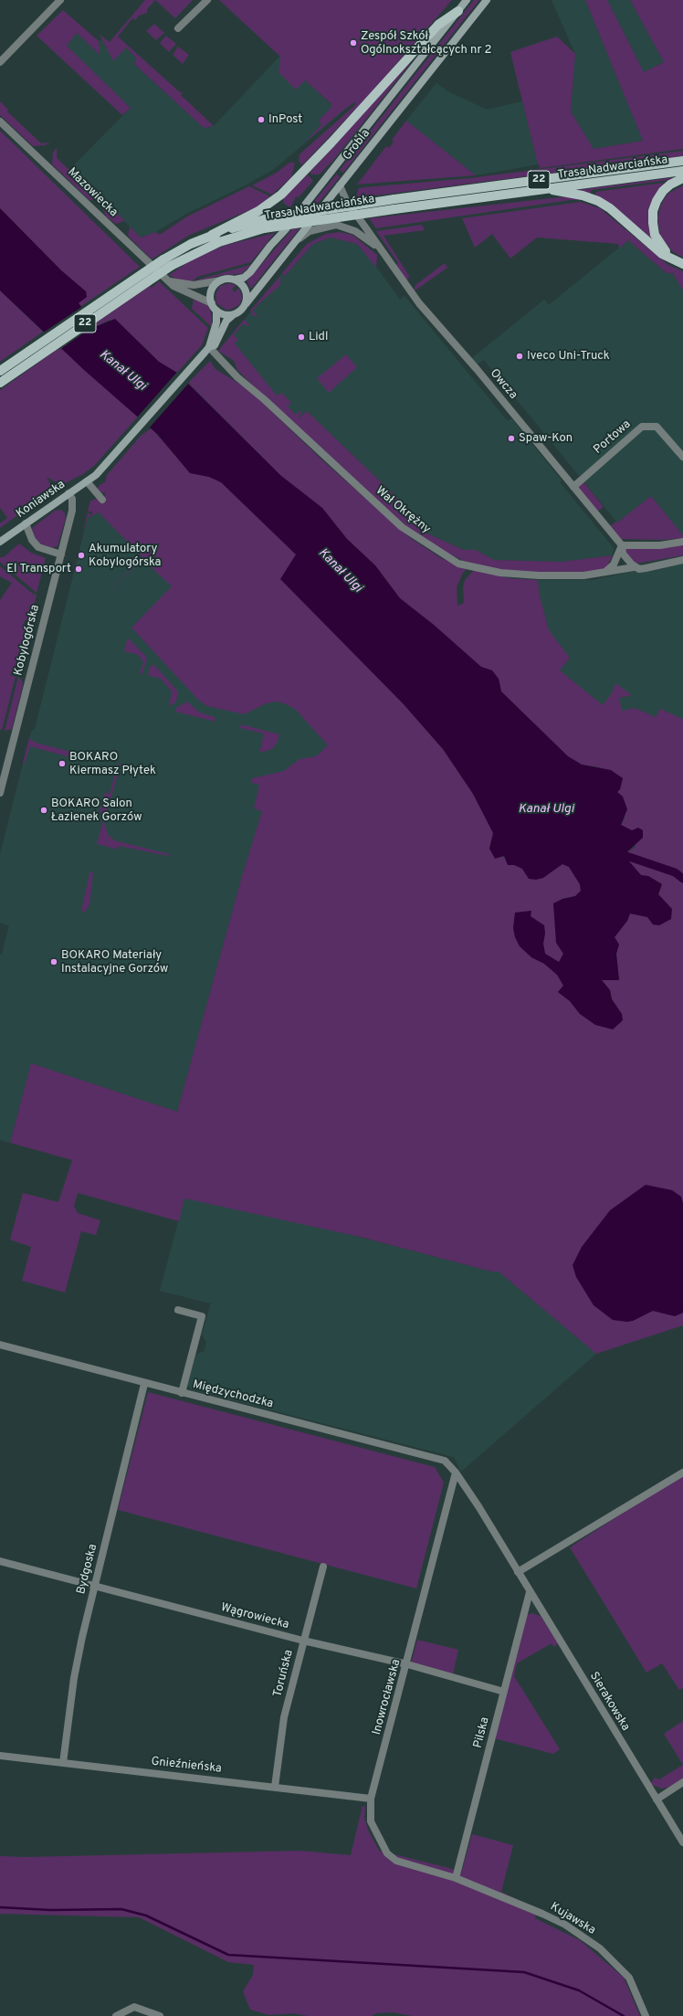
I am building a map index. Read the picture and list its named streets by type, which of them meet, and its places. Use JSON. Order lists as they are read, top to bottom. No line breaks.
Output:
{"streets":{"main road":["Grobla","Trasa Nadwarciańska","22","Koniawska"],"street":["Mazowiecka","Owcza","Portowa","Wał Okrężny","Kobylogórska","Międzychodzka","Bydgoska","Wągrowiecka","Toruńska","Inowrocławska","Sierakowska","Pilska","Gnieźnieńska","Kujawska"]},"crossings":[["Grobla","Mazowiecka"],["Grobla","Owcza"],["Owcza","Portowa"],["Koniawska","Wał Okrężny"],["Koniawska","Kobylogórska"],["Międzychodzka","Bydgoska"],["Międzychodzka","Inowrocławska"],["Międzychodzka","Sierakowska"],["Bydgoska","Wągrowiecka"],["Bydgoska","Gnieźnieńska"],["Wągrowiecka","Toruńska"],["Wągrowiecka","Inowrocławska"],["Wągrowiecka","Pilska"],["Toruńska","Gnieźnieńska"],["Inowrocławska","Sierakowska"],["Inowrocławska","Pilska"],["Inowrocławska","Gnieźnieńska"],["Inowrocławska","Kujawska"],["Sierakowska","Pilska"],["Pilska","Kujawska"]],"water":["Kanał Ulgi"],"places":["Zespół Szkół Ogólnokształcących nr 2","InPost","Lidl","Iveco Uni-Truck","Spaw-Kon","Akumulatory Kobylogórska","El Transport","BOKARO Kiermasz Płytek","BOKARO Salon Łazienek Gorzów","BOKARO Materiały Instalacyjne Gorzów"]}
